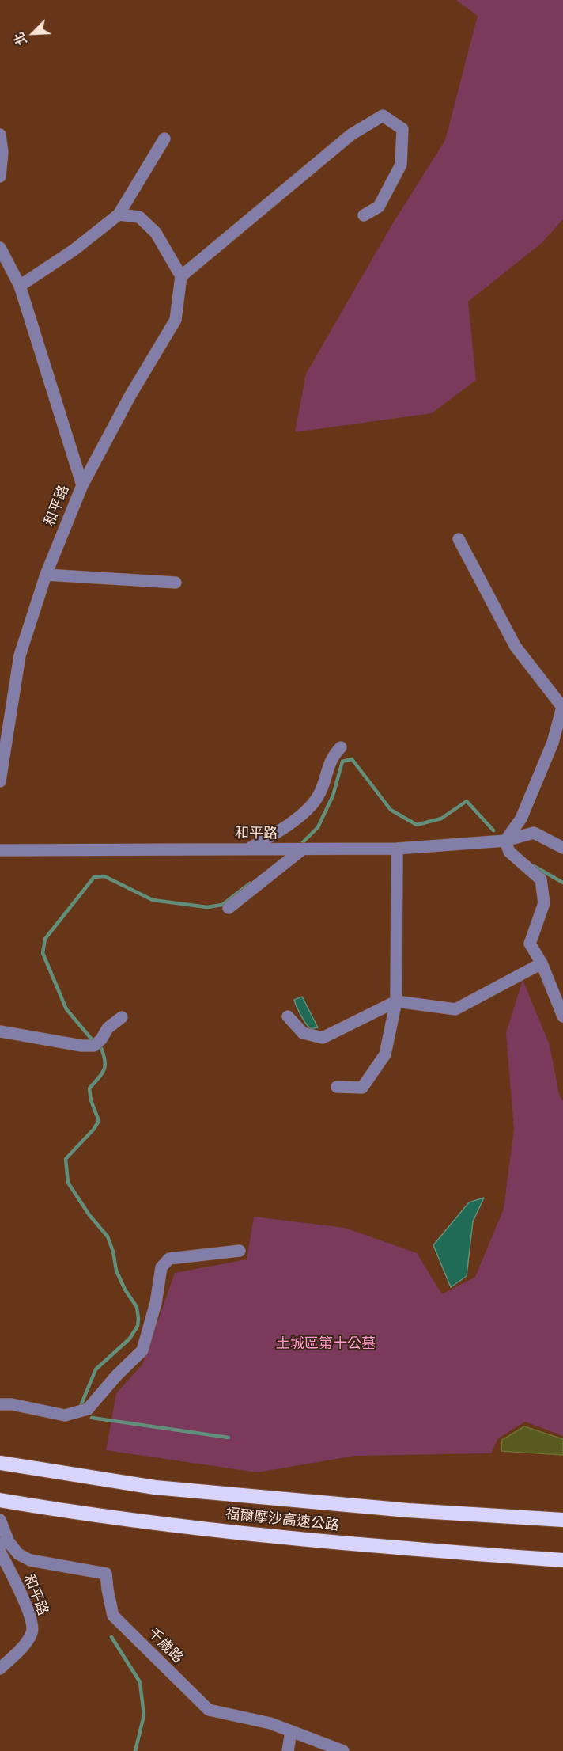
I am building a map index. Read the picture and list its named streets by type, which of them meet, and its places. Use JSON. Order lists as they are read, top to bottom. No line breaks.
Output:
{"streets":{"highway":["福爾摩沙高速公路"],"street":["和平路","千歲路"]},"parks":["土城區第十公墓"],"north":"bottom left"}
